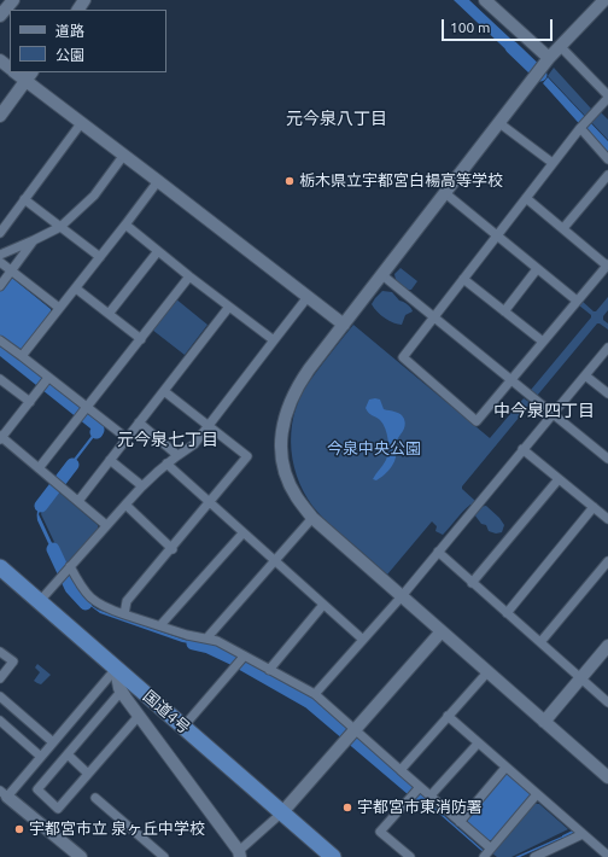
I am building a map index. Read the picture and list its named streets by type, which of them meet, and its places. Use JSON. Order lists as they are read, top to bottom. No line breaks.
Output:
{"streets":{"highway":["国道4号"]},"districts":["元今泉八丁目","中今泉四丁目","元今泉七丁目"],"parks":["今泉中央公園"],"places":["栃木県立宇都宮白楊高等学校","宇都宮市東消防署","宇都宮市立 泉ヶ丘中学校"],"legend":["道路","公園"],"scale_bar":"100 m"}
